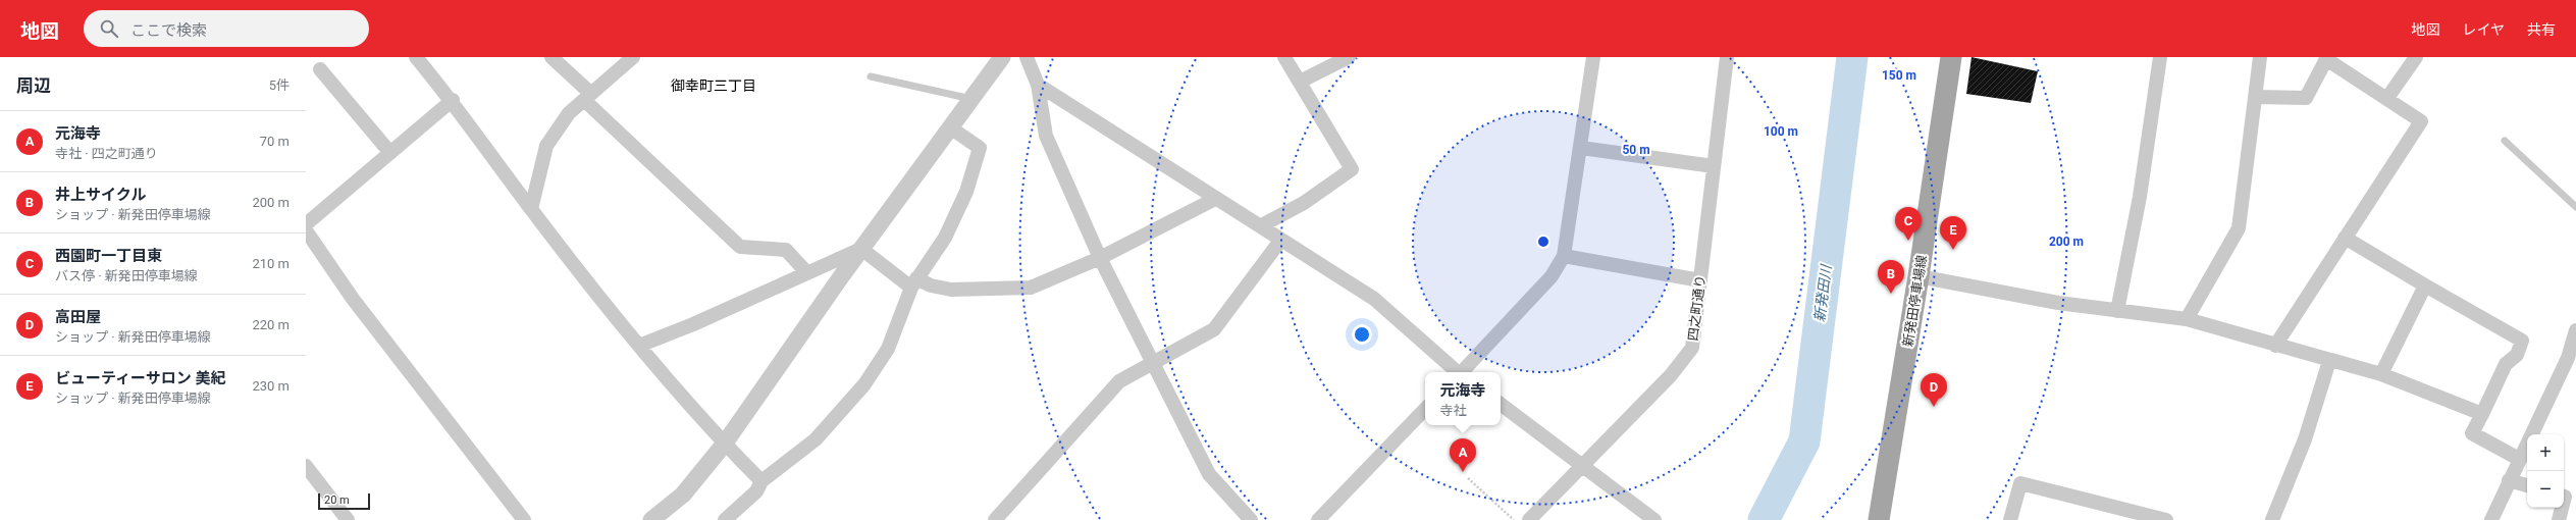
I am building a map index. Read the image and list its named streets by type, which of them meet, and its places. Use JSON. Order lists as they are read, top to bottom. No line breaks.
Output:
{"streets":{"main road":["新発田停車場線"],"street":["四之町通り"]},"districts":["御幸町三丁目"],"water":["新発田川"],"scale_bar":"20 m","page":{"header":"地図","search":"ここで検索","nav":["地図","レイヤ","共有"],"heading":["周辺","5件"],"list":[{"mark":"A","name":"元海寺","note":"寺社 · 四之町通り","value":"70 m"},{"mark":"B","name":"井上サイクル","note":"ショップ · 新発田停車場線","value":"200 m"},{"mark":"C","name":"西園町一丁目東","note":"バス停 · 新発田停車場線","value":"210 m"},{"mark":"D","name":"高田屋","note":"ショップ · 新発田停車場線","value":"220 m"},{"mark":"E","name":"ビューティーサロン 美紀","note":"ショップ · 新発田停車場線","value":"230 m"}],"pins":["C","E","B","D","A"],"popup":["元海寺","寺社"],"map_buttons":["+","−"],"scale":"20 m"},"rings":["150 m","100 m","50 m","200 m"]}
